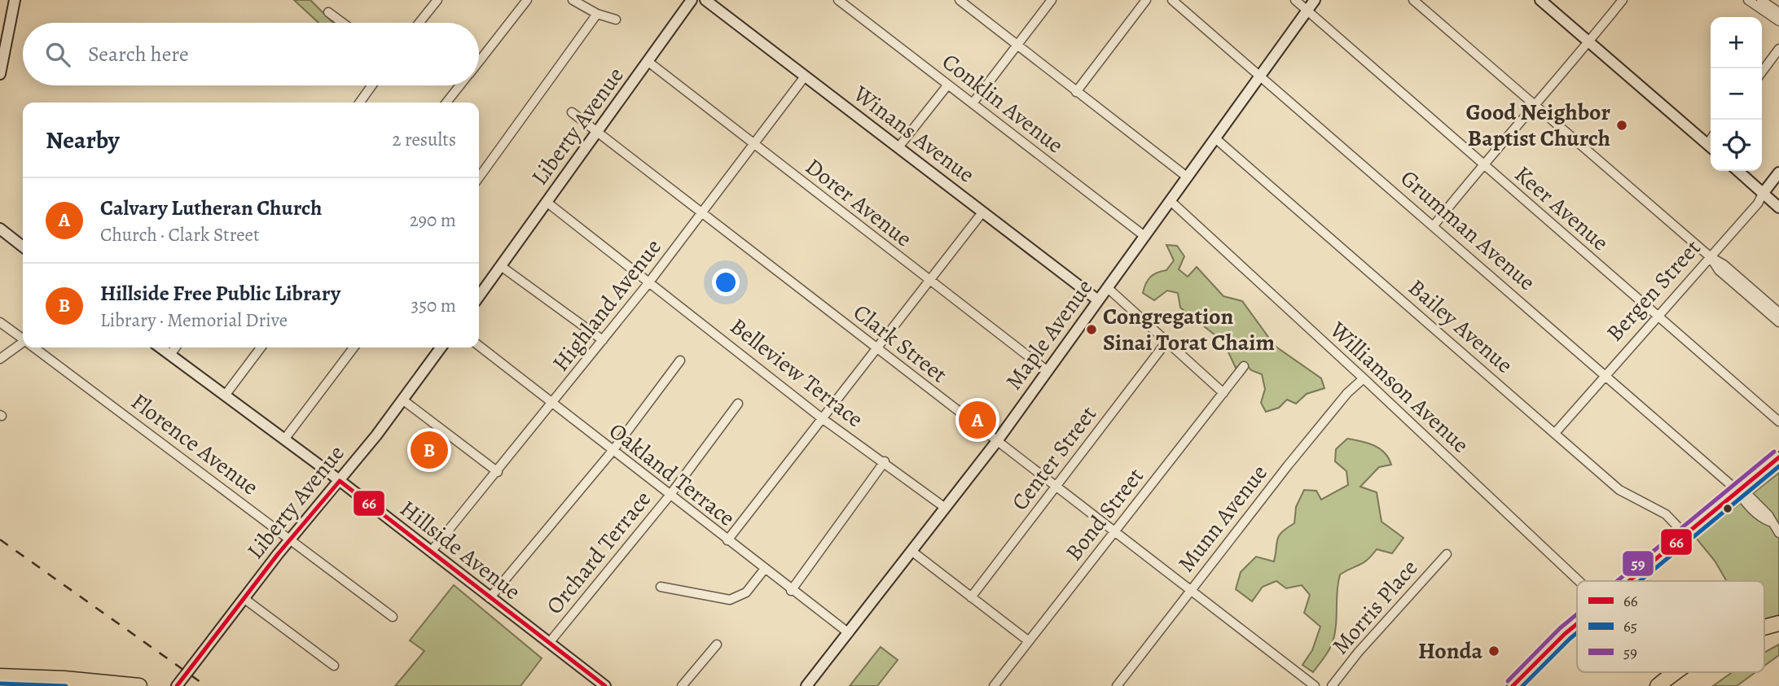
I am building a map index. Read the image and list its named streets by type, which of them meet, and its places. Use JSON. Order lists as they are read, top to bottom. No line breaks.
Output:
{"streets":{"street":["Conklin Avenue","Liberty Avenue","Winans Avenue","Dorer Avenue","Keer Avenue","Grumman Avenue","Bergen Street","Highland Avenue","Bailey Avenue","Maple Avenue","Clark Street","Belleview Terrace","Williamson Avenue","Florence Avenue","Center Street","Oakland Terrace","Bond Street","Munn Avenue","Hillside Avenue","Orchard Terrace","Morris Place"]},"crossings":[["Conklin Avenue","Maple Avenue"],["Liberty Avenue","Dorer Avenue"],["Liberty Avenue","Clark Street"],["Liberty Avenue","Belleview Terrace"],["Liberty Avenue","Florence Avenue"],["Liberty Avenue","Hillside Avenue"],["Winans Avenue","Highland Avenue"],["Winans Avenue","Maple Avenue"],["Dorer Avenue","Highland Avenue"],["Dorer Avenue","Maple Avenue"],["Keer Avenue","Bergen Street"],["Keer Avenue","Maple Avenue"],["Grumman Avenue","Bergen Street"],["Grumman Avenue","Maple Avenue"],["Bergen Street","Bailey Avenue"],["Highland Avenue","Clark Street"],["Highland Avenue","Belleview Terrace"],["Highland Avenue","Oakland Terrace"],["Highland Avenue","Hillside Avenue"],["Bailey Avenue","Maple Avenue"],["Maple Avenue","Clark Street"],["Maple Avenue","Belleview Terrace"],["Maple Avenue","Williamson Avenue"],["Maple Avenue","Oakland Terrace"],["Clark Street","Center Street"],["Clark Street","Bond Street"],["Clark Street","Munn Avenue"],["Williamson Avenue","Munn Avenue"],["Oakland Terrace","Orchard Terrace"],["Hillside Avenue","Orchard Terrace"]],"places":["Good Neighbor Baptist Church","Congregation Sinai Torat Chaim","Honda"],"lines":["transit line 59","transit line 66","transit line 65"],"legend":["66","65","59"],"page":{"map_buttons":["+","−"],"search":"Search here","heading":["Nearby","2 results"],"list":[{"mark":"A","name":"Calvary Lutheran Church","note":"Church · Clark Street","value":"290 m"},{"mark":"B","name":"Hillside Free Public Library","note":"Library · Memorial Drive","value":"350 m"}],"pins":["A","B"]}}
